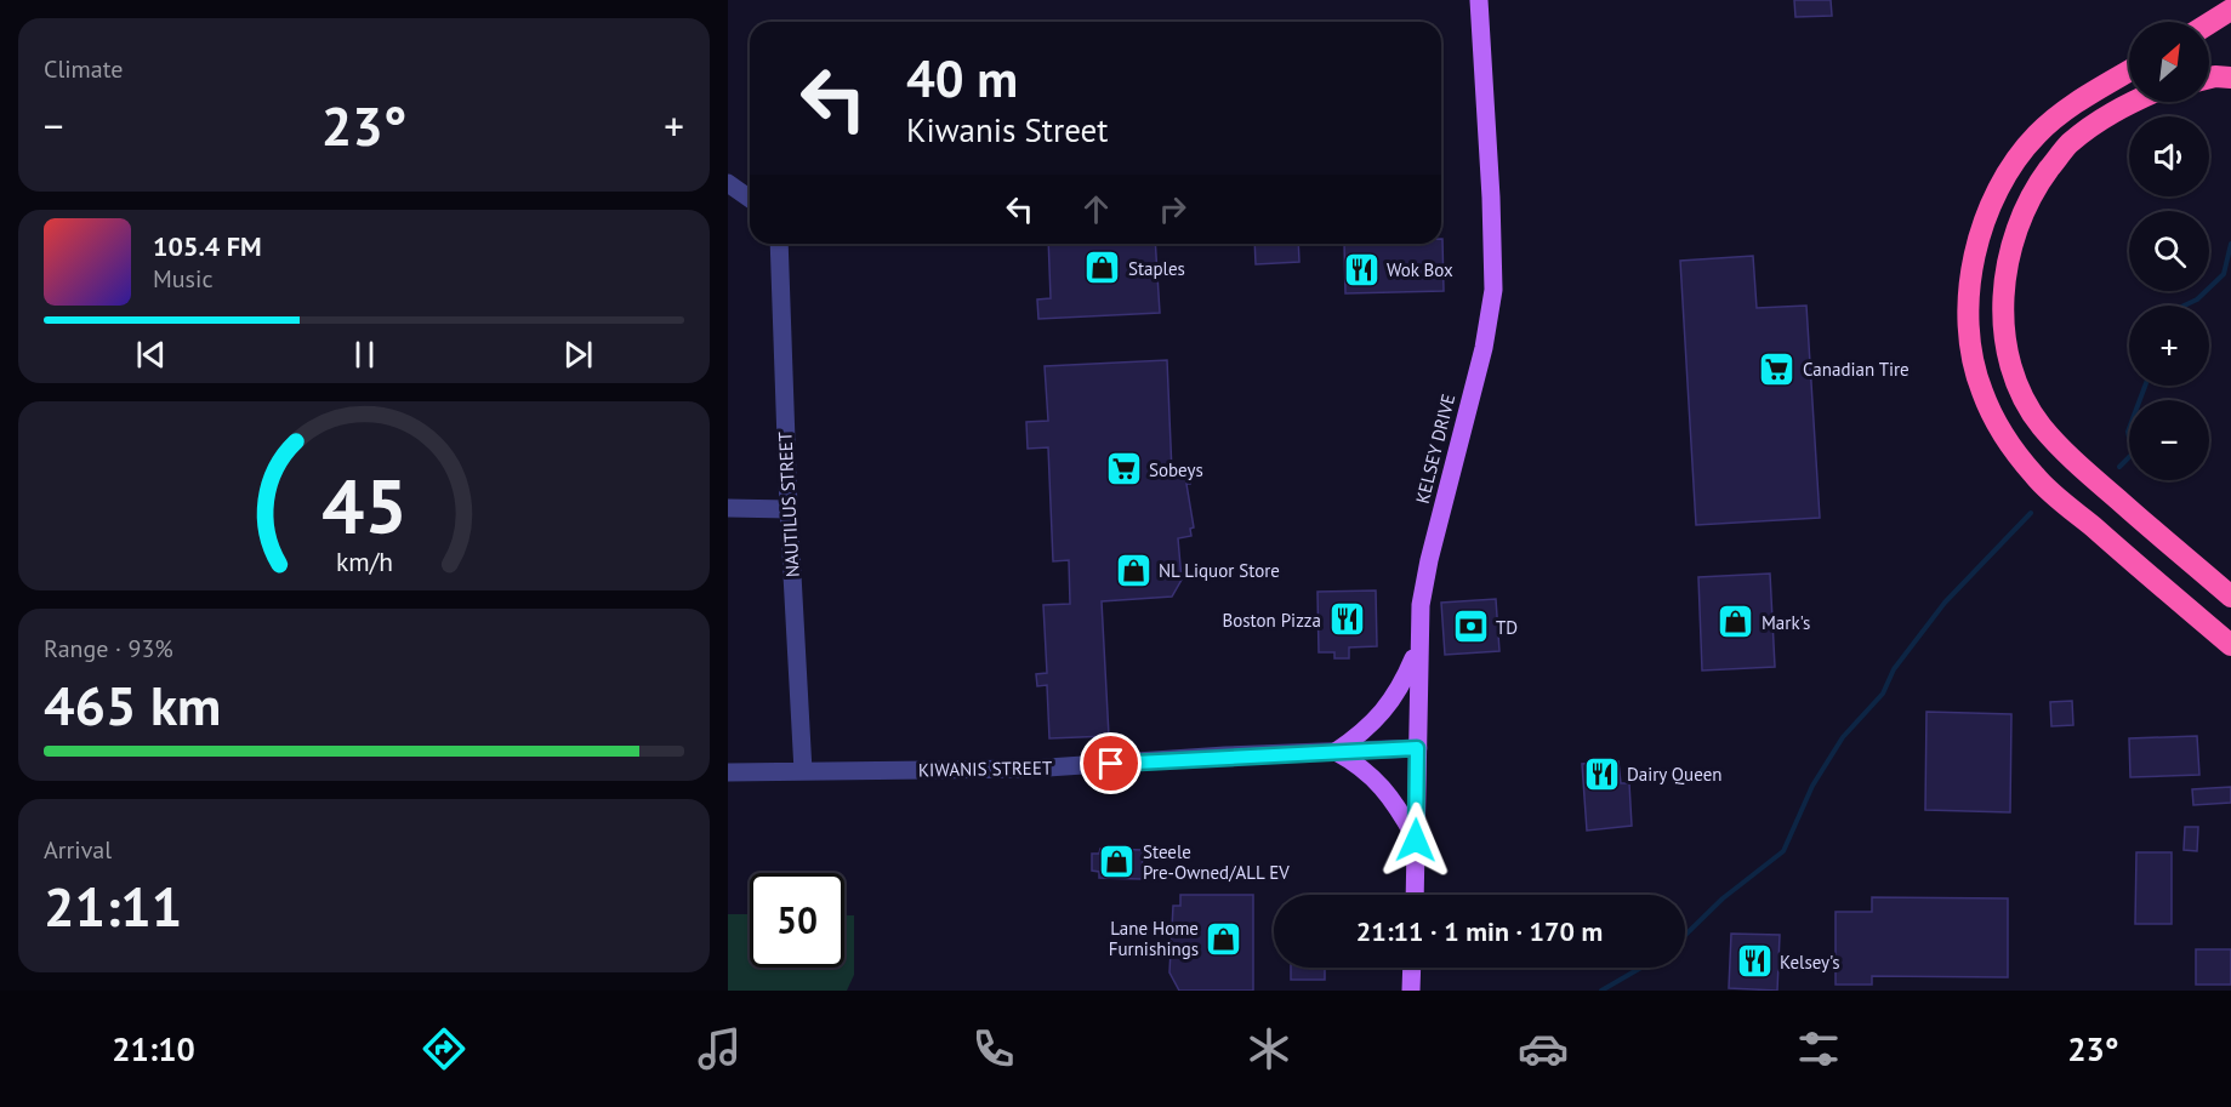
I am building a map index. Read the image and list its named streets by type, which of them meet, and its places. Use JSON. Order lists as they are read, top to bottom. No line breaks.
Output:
{"streets":{"main road":["KELSEY DRIVE"],"street":["NAUTILUS STREET","KIWANIS STREET"]},"crossings":[["KELSEY DRIVE","KIWANIS STREET"],["NAUTILUS STREET","KIWANIS STREET"]],"places":{"shop":["Staples","NL Liquor Store","Mark's","Steele Pre-Owned/ALL EV","Lane Home Furnishings"],"restaurant":["Wok Box","Boston Pizza","Dairy Queen","Kelsey's"],"supermarket":["Canadian Tire","Sobeys"],"bank":["TD"]},"north":"top right","page":{"tile":["Climate",["Range · 93%","465 km"],["Arrival","21:11"]],"map_buttons":["+","−"],"turn":["40 m","Kiwanis Street"],"heat":["−","23°","+"],"song":["105.4 FM","Music"],"limit":"50","trip":"21:11 · 1 min · 170 m","tabs":["21:10","23°"],"gauge":["45","km/h"]}}
